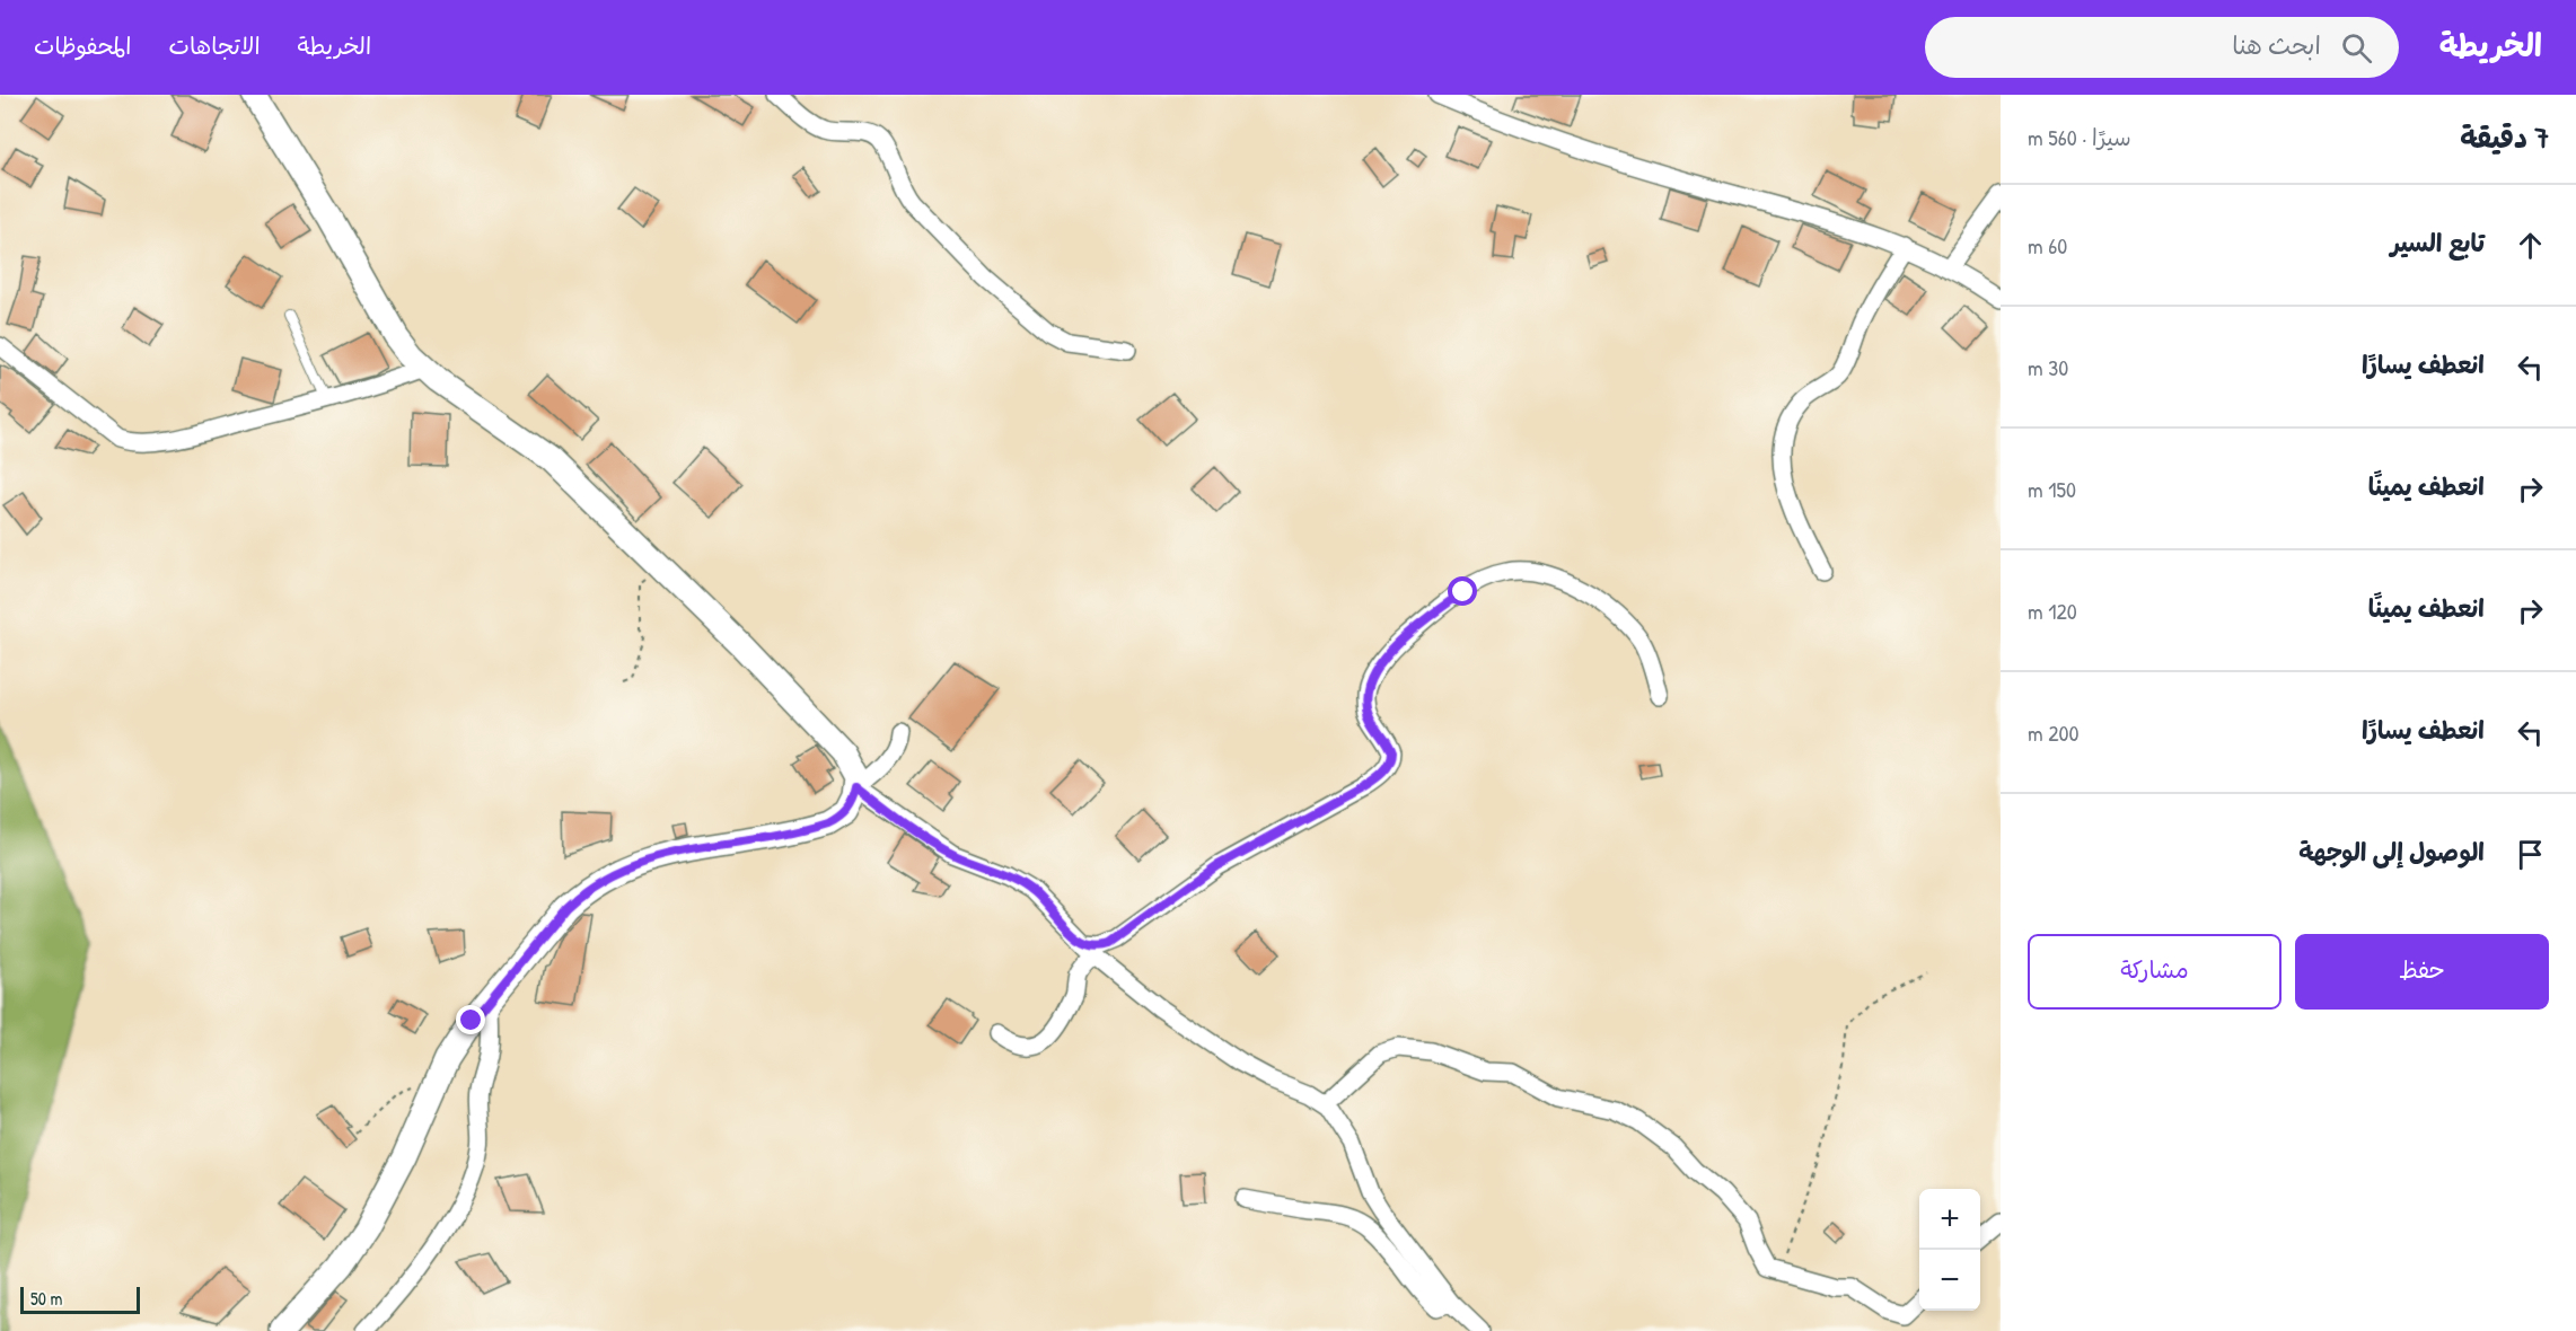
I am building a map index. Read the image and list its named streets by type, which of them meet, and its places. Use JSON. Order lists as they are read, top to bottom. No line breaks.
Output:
{"scale_bar":"50 m","page":{"header":"الخريطة","search":"ابحث هنا","nav":["الخريطة","الاتجاهات","المحفوظات"],"heading":["7 دقيقة","سيرًا · 560 m"],"list":[["تابع السير","60 m"],["انعطف يسارًا","30 m"],["انعطف يمينًا","150 m"],["انعطف يمينًا","120 m"],["انعطف يسارًا","200 m"],"الوصول إلى الوجهة"],"buttons":["حفظ","مشاركة"],"map_buttons":["+","−"],"scale":"50 m"}}
